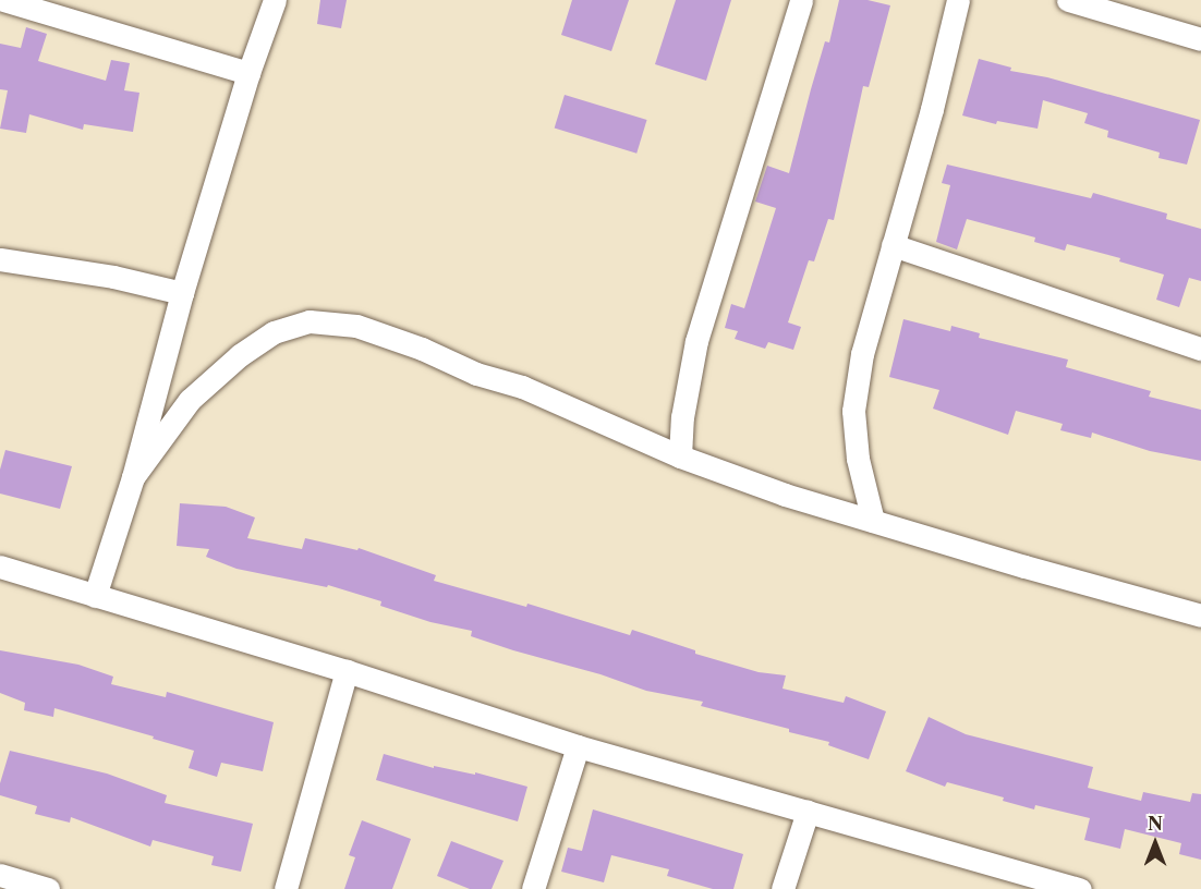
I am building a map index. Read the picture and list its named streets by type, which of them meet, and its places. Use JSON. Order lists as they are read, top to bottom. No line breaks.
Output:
{"north":"top"}
